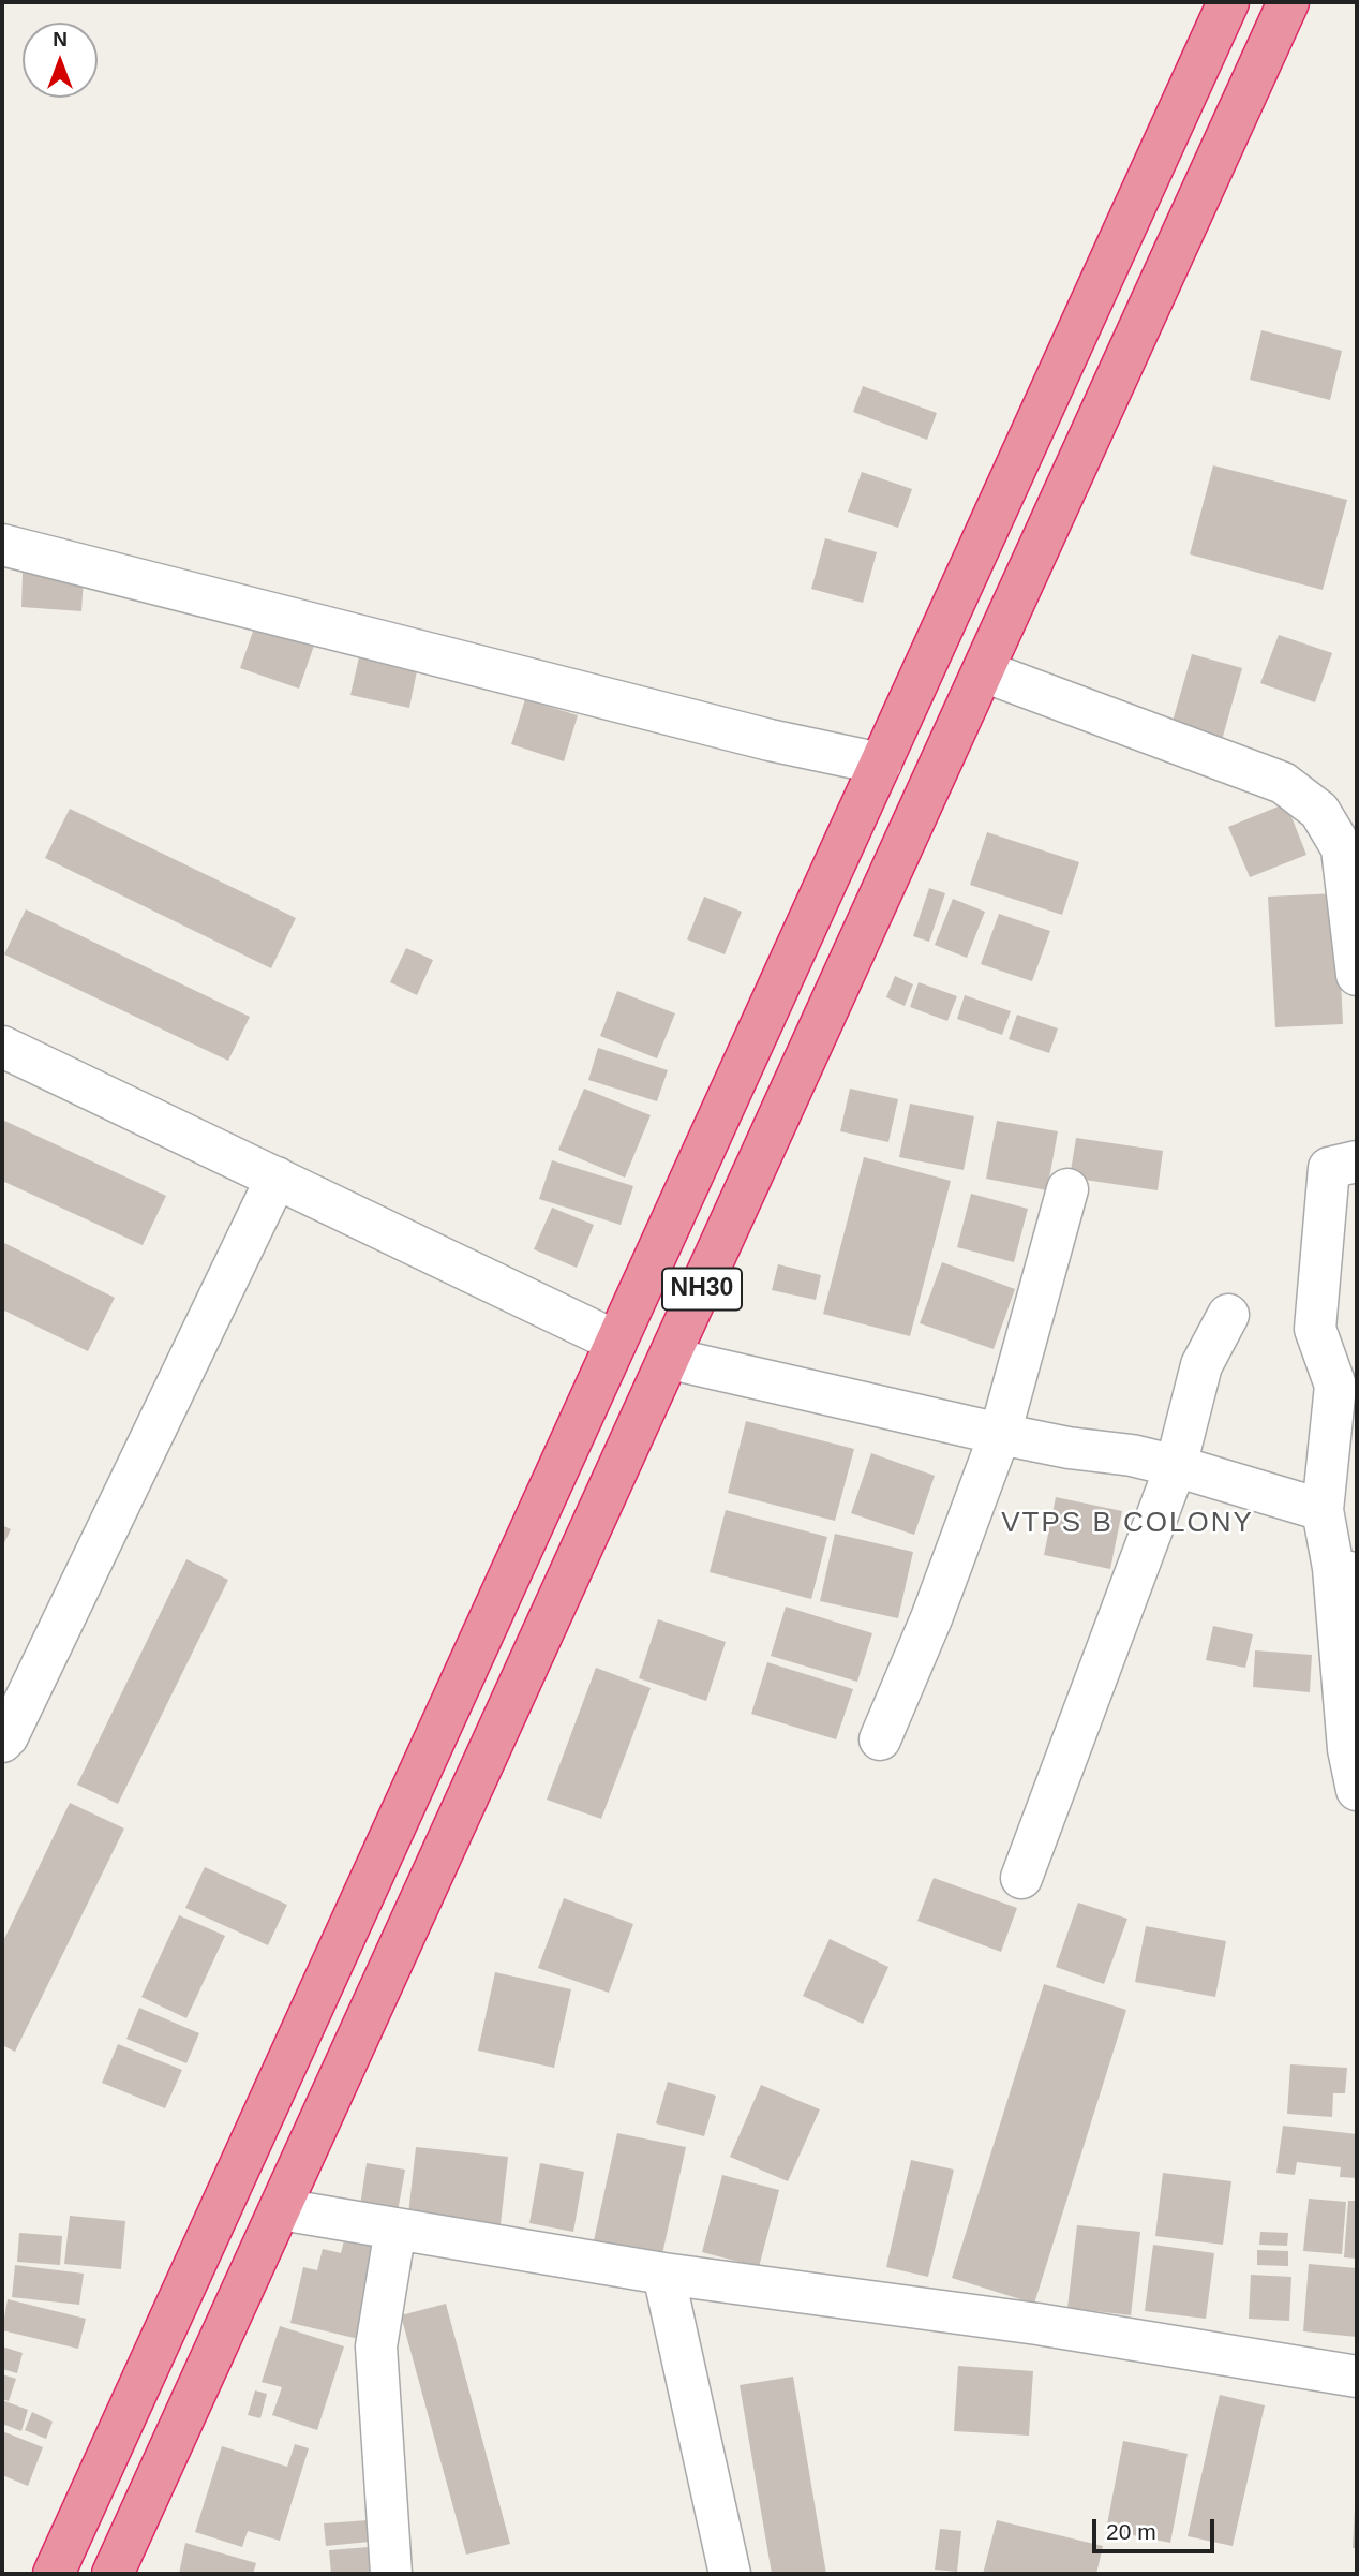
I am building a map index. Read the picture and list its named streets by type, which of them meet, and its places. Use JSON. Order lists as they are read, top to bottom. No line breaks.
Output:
{"streets":{"highway":["NH30"]},"districts":["VTPS B COLONY"],"scale_bar":"20 m","north":"top"}
